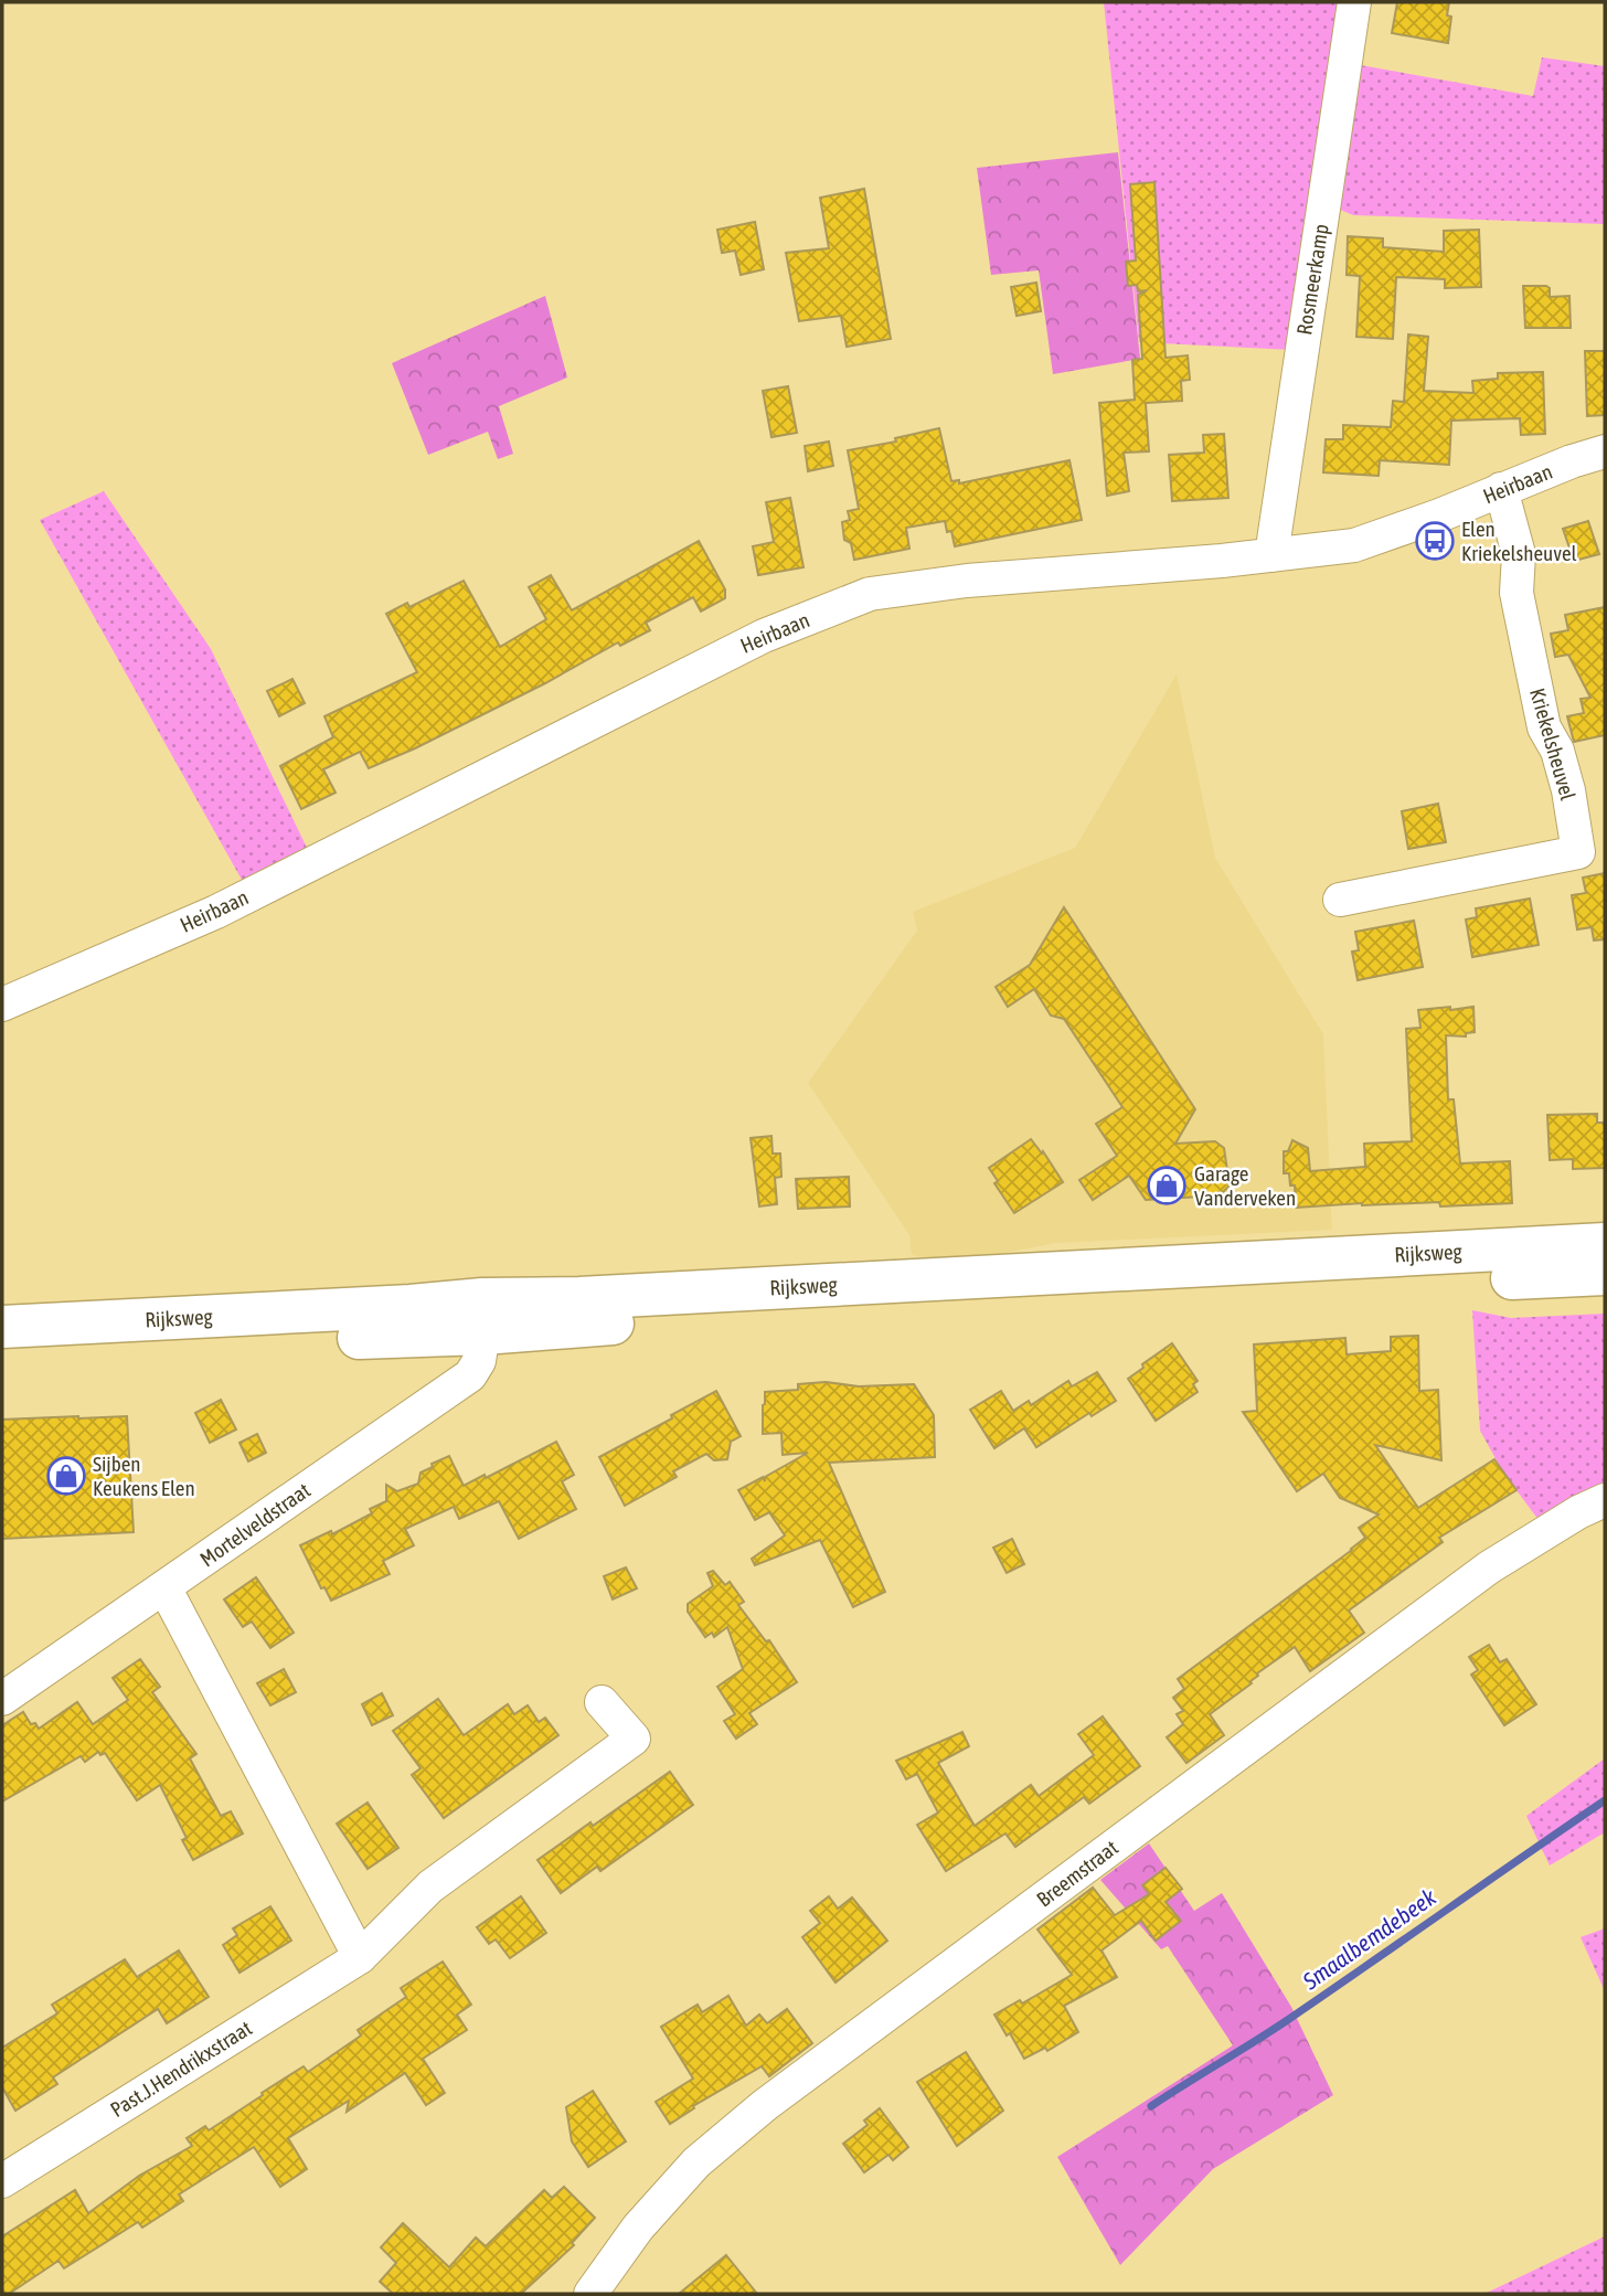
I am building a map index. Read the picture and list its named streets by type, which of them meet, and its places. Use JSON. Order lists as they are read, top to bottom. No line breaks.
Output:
{"streets":{"main road":["Rijksweg"],"street":["Rosmeerkamp","Heirbaan","Kriekelsheuvel","Mortelveldstraat","Breemstraat","Past.J.Hendrikxstraat"]},"crossings":[["Rosmeerkamp","Heirbaan"],["Heirbaan","Kriekelsheuvel"],["Rijksweg","Mortelveldstraat"]],"water":["Smaalbemdebeek"],"places":{"bus stop":["Elen Kriekelsheuvel"],"shop":["Garage Vanderveken","Sijben Keukens Elen"]}}
